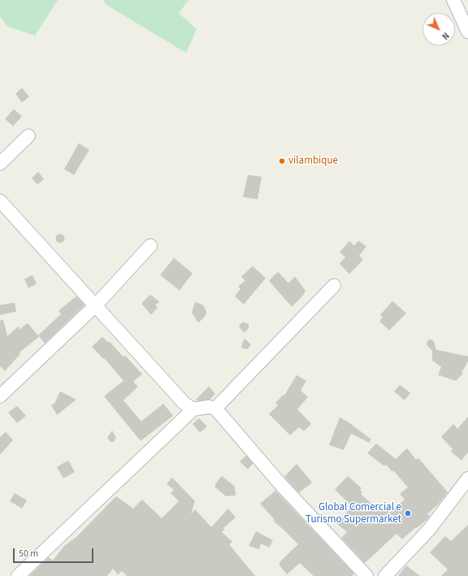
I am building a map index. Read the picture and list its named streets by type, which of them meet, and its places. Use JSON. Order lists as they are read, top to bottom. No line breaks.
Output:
{"places":["vilambique","Global Comercial e Turismo Supermarket"],"scale_bar":"50 m","north":"bottom right"}
